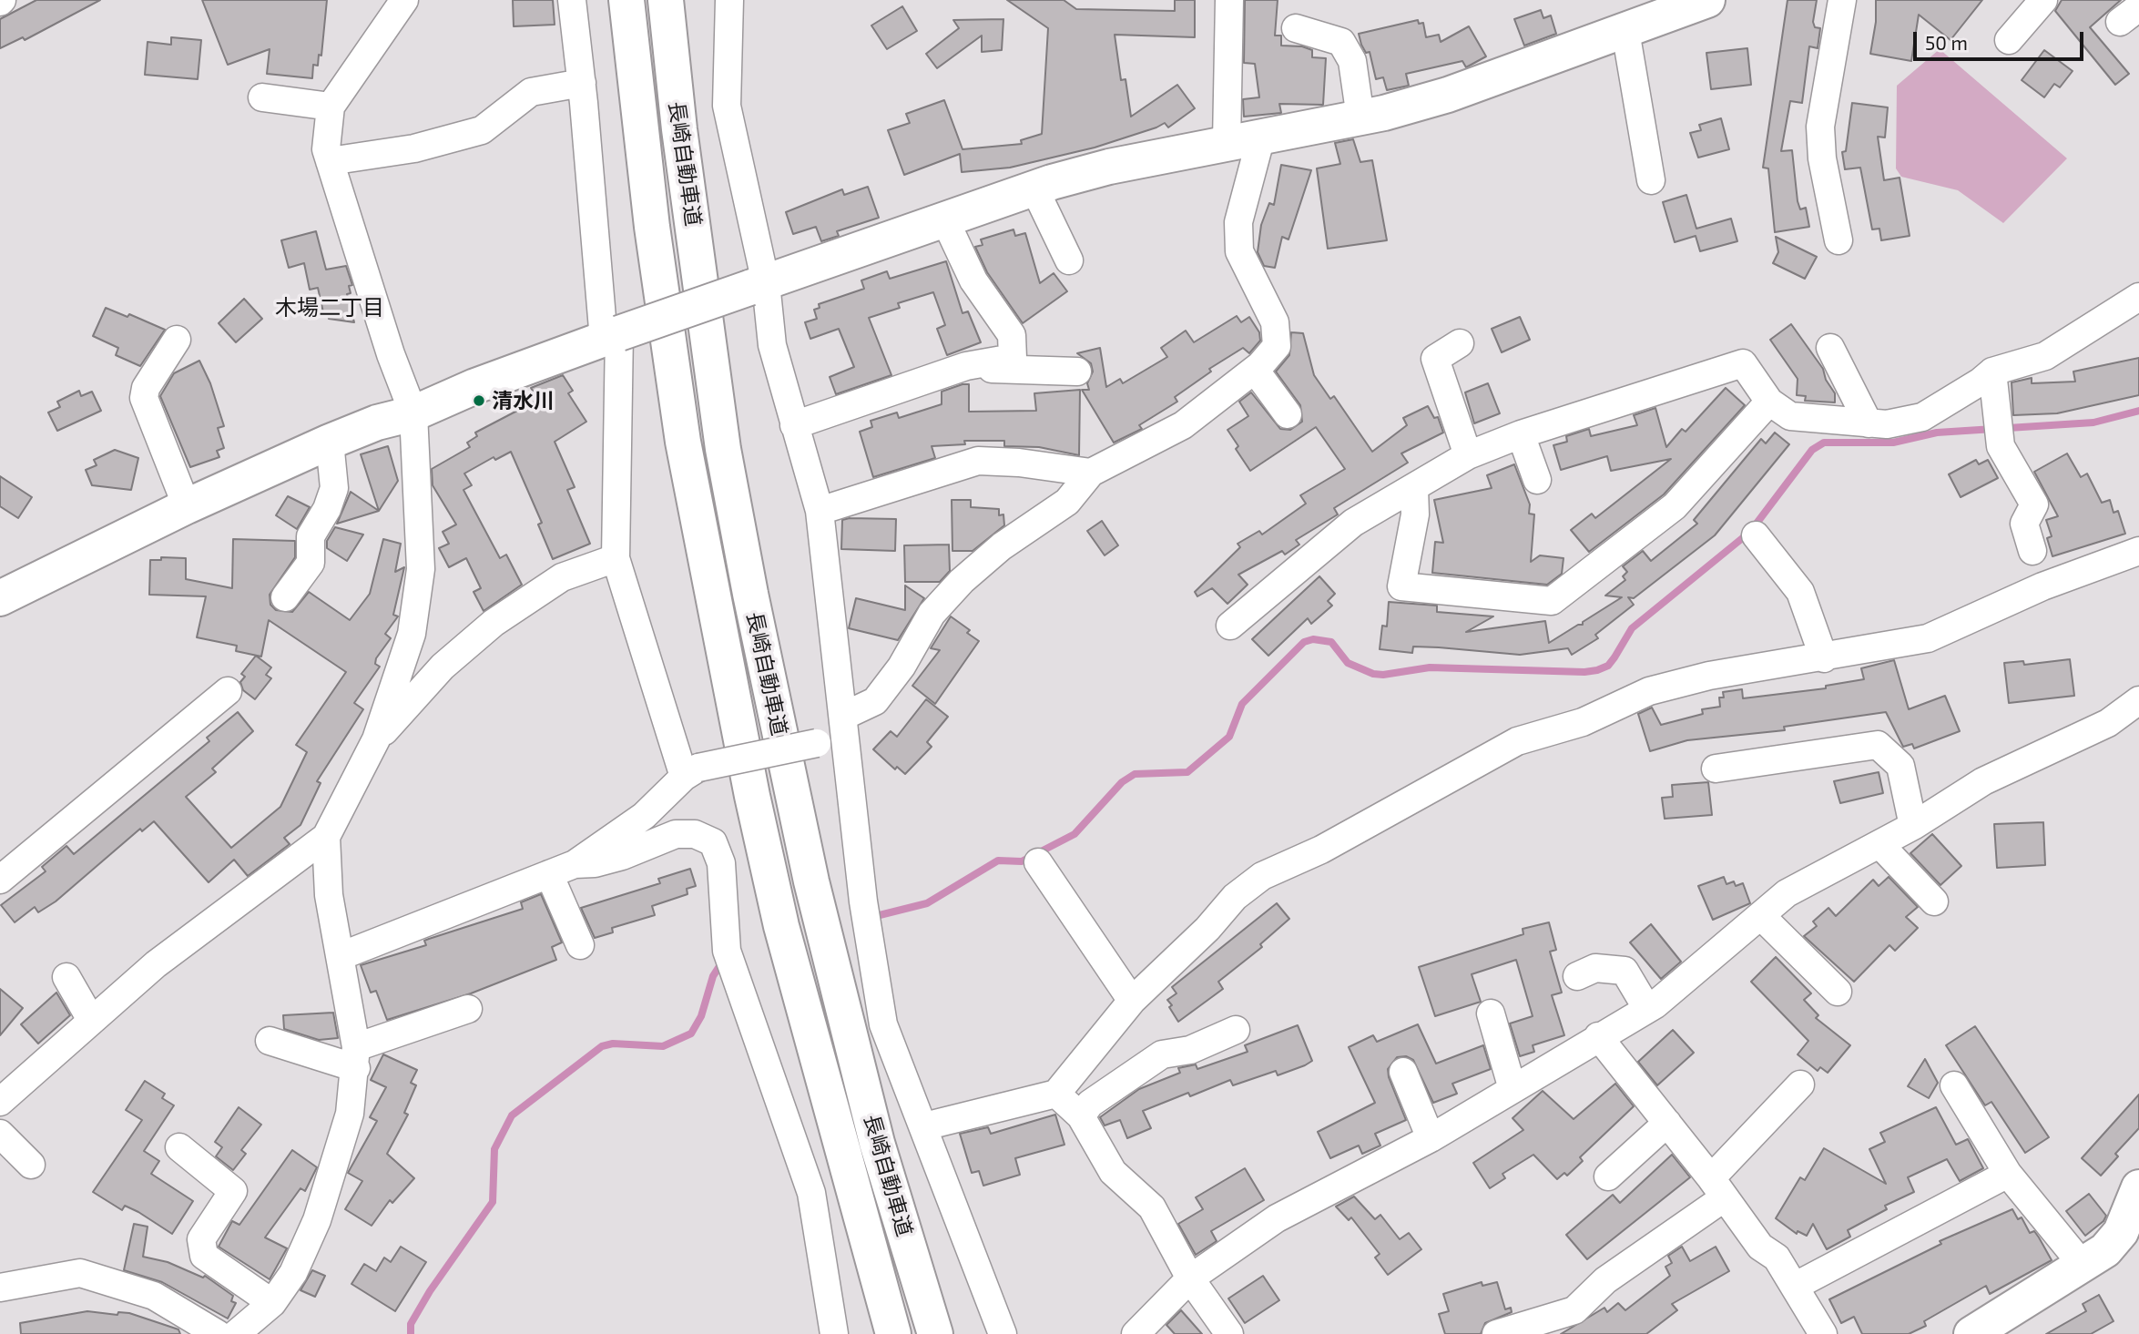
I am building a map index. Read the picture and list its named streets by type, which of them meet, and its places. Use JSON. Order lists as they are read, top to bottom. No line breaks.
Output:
{"streets":{"main road":["長崎自動車道"]},"districts":["木場二丁目"],"places":["清水川"],"scale_bar":"50 m"}
